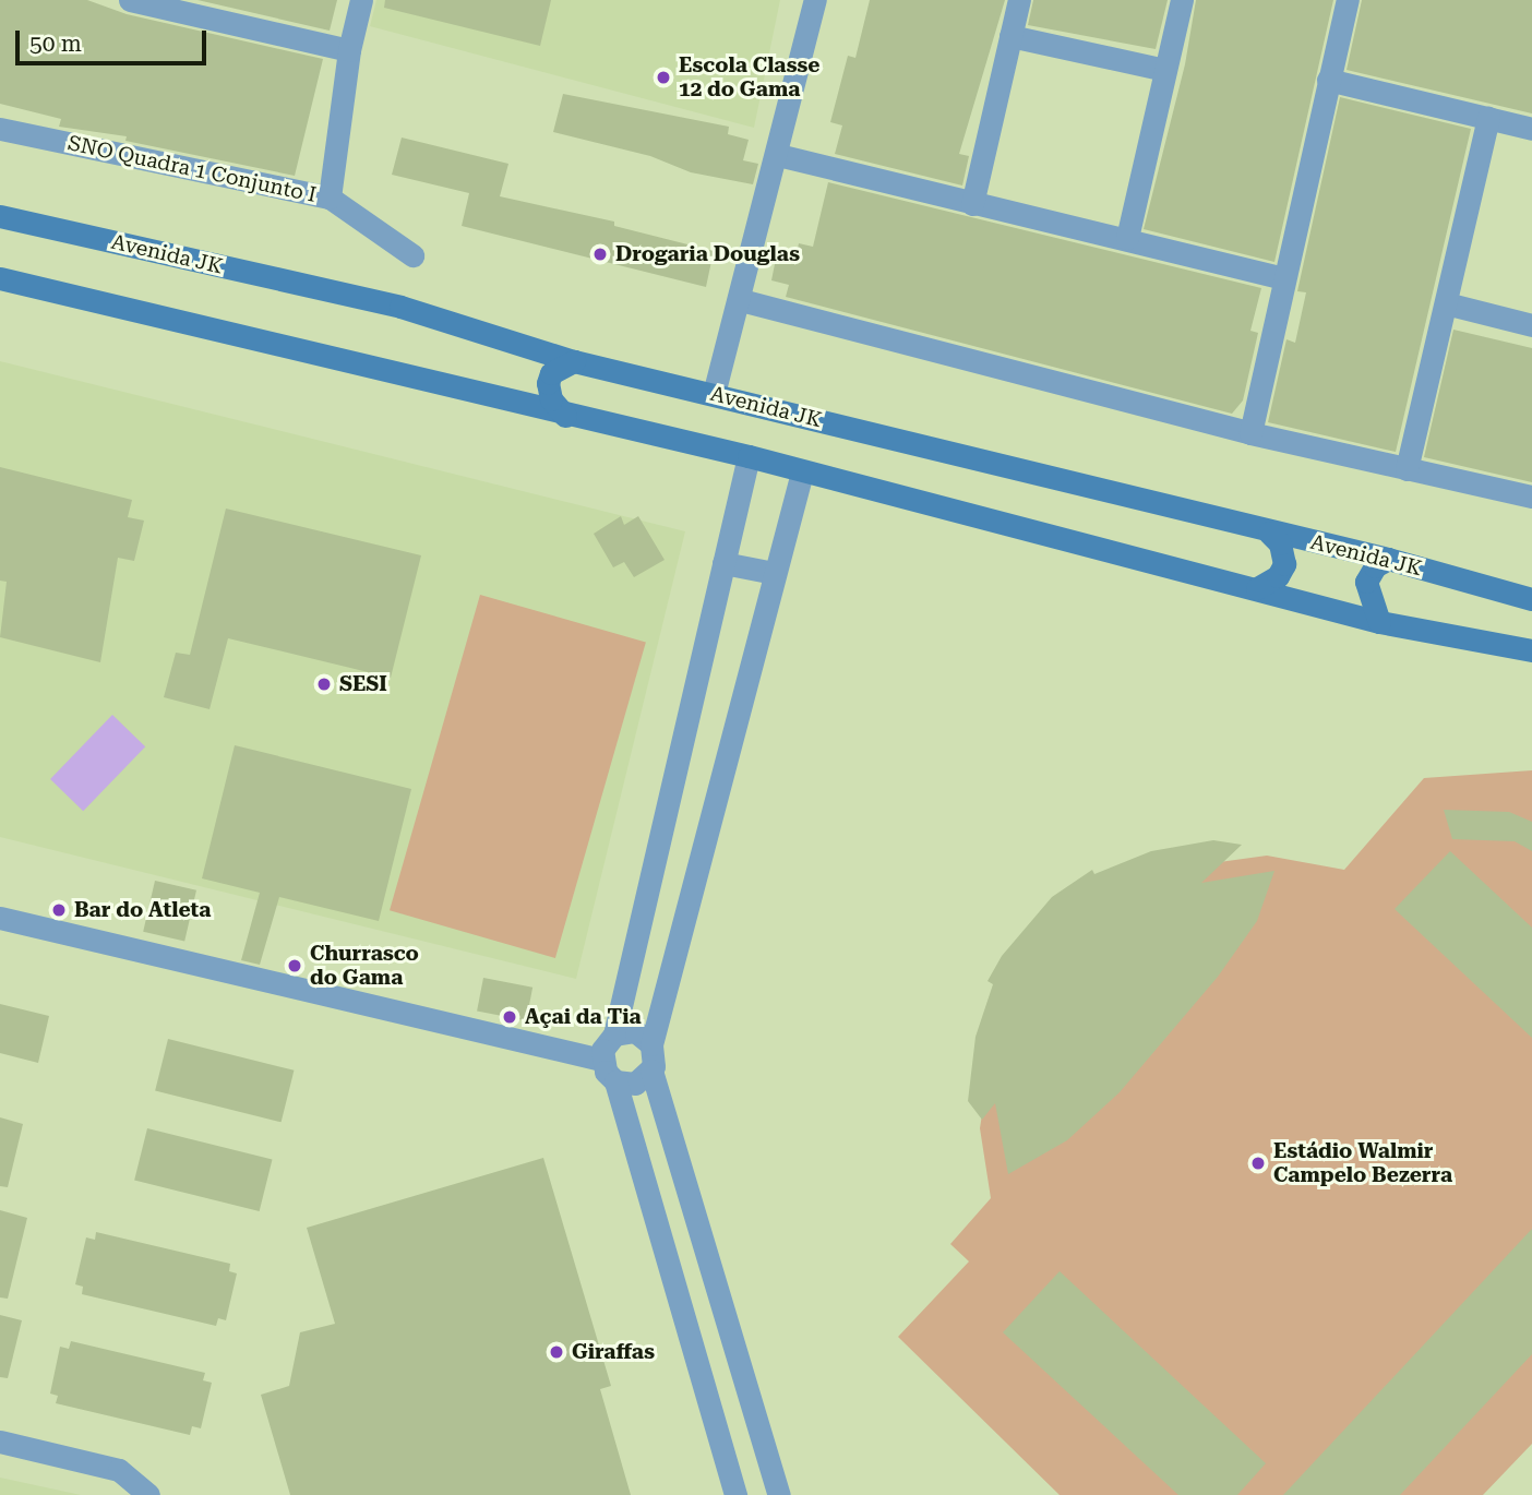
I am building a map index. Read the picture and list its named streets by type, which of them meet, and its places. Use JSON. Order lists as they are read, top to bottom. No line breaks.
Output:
{"streets":{"main road":["Avenida JK"],"street":["SNO Quadra 1 Conjunto I"]},"places":["Escola Classe 12 do Gama","Drogaria Douglas","SESI","Bar do Atleta","Churrasco do Gama","Açai da Tia","Estádio Walmir Campelo Bezerra","Giraffas"],"scale_bar":"50 m"}
